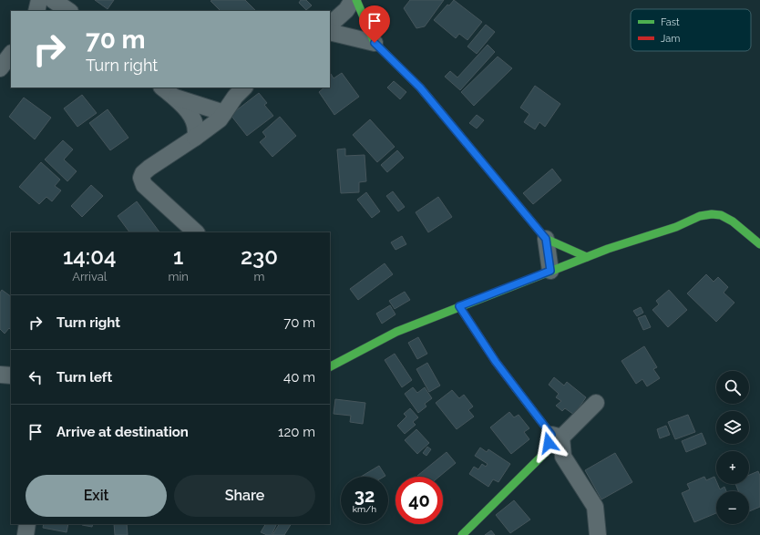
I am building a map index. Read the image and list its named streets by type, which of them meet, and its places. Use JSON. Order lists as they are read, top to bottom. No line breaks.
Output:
{"legend":["Fast","Jam"],"page":{"turn":["70 m","Turn right"],"eta":["14:04","Arrival","1","min","230","m"],"list":[{"name":"Turn right","value":"70 m"},{"name":"Turn left","value":"40 m"},{"name":"Arrive at destination","value":"120 m"}],"map_buttons":["+","−"],"buttons":["Exit","Share"],"speed":"32 km/h","limit":"40"}}
